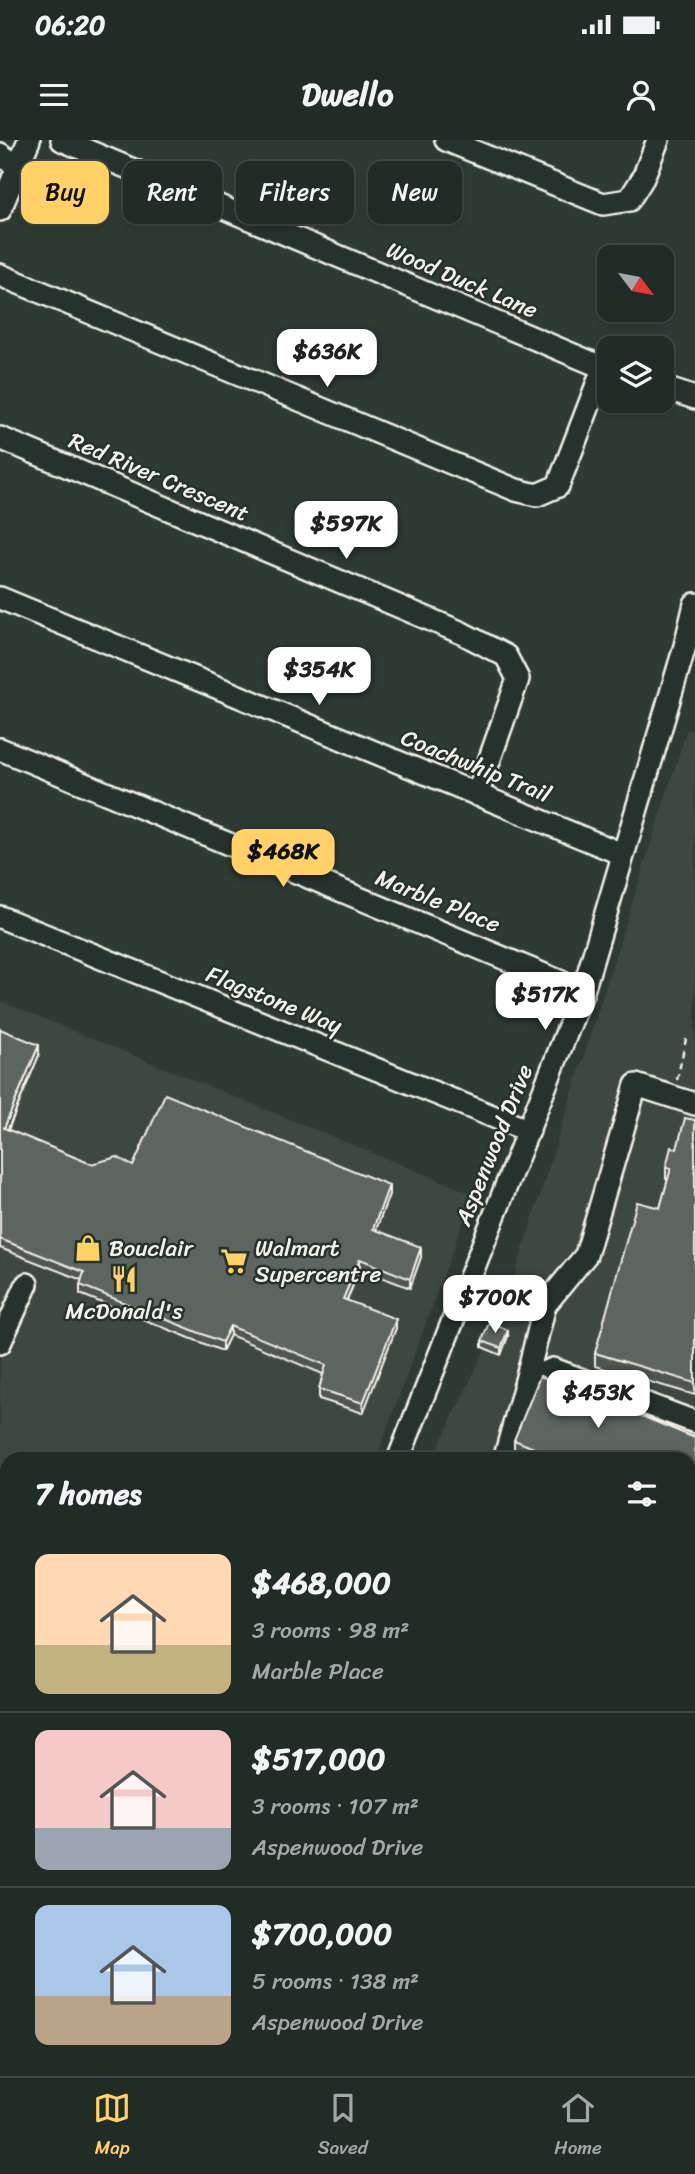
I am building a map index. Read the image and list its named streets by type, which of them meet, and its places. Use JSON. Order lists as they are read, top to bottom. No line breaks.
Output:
{"streets":{"street":["Wood Duck Lane","Red River Crescent","Coachwhip Trail","Marble Place","Flagstone Way","Aspenwood Drive"]},"crossings":[["Red River Crescent","Coachwhip Trail"],["Coachwhip Trail","Aspenwood Drive"],["Marble Place","Aspenwood Drive"],["Flagstone Way","Aspenwood Drive"]],"places":{"shop":["Bouclair"],"supermarket":["Walmart Supercentre"],"restaurant":["McDonald's"]},"north":"bottom right","page":{"status":"06:20","header":"Dwello","chip":["Buy","Rent","Filters","New"],"price":["$636K","$597K","$354K","$468K","$517K","$700K","$453K"],"heading":"7 homes","list":[{"name":"$468,000","note":"3 rooms · 98 m² · Marble Place"},{"name":"$517,000","note":"3 rooms · 107 m² · Aspenwood Drive"},{"name":"$700,000","note":"5 rooms · 138 m² · Aspenwood Drive"}],"tabs":["Map","Saved","Home"]}}
